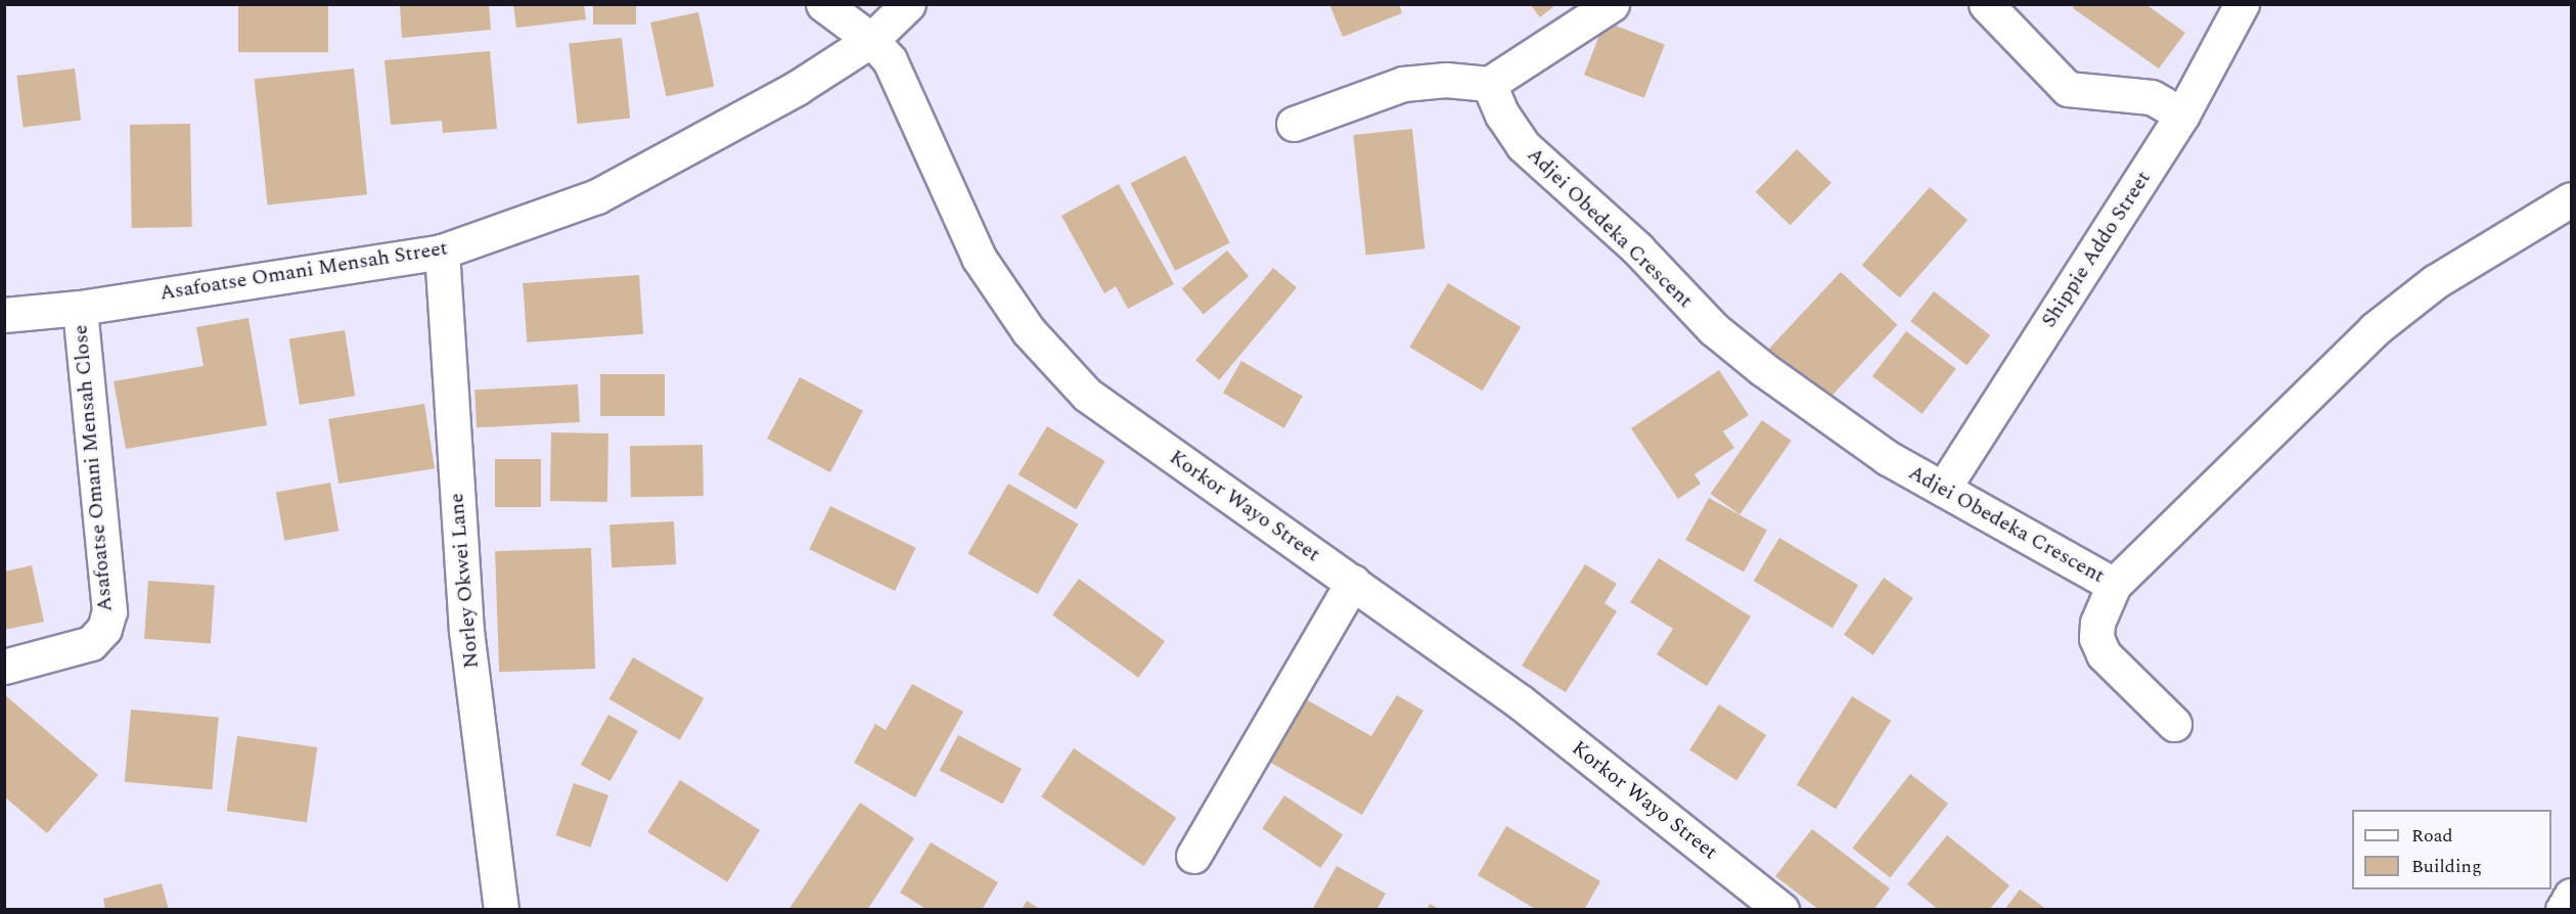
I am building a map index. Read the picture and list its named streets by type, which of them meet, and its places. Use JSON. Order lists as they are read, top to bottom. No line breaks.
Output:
{"streets":{"street":["Adjei Obedeka Crescent","Shippie Addo Street","Asafoatse Omani Mensah Street","Asafoatse Omani Mensah Close","Korkor Wayo Street","Norley Okwei Lane"]},"crossings":[["Adjei Obedeka Crescent","Shippie Addo Street"],["Asafoatse Omani Mensah Street","Asafoatse Omani Mensah Close"],["Asafoatse Omani Mensah Street","Korkor Wayo Street"],["Asafoatse Omani Mensah Street","Norley Okwei Lane"]],"legend":["Road","Building"]}
